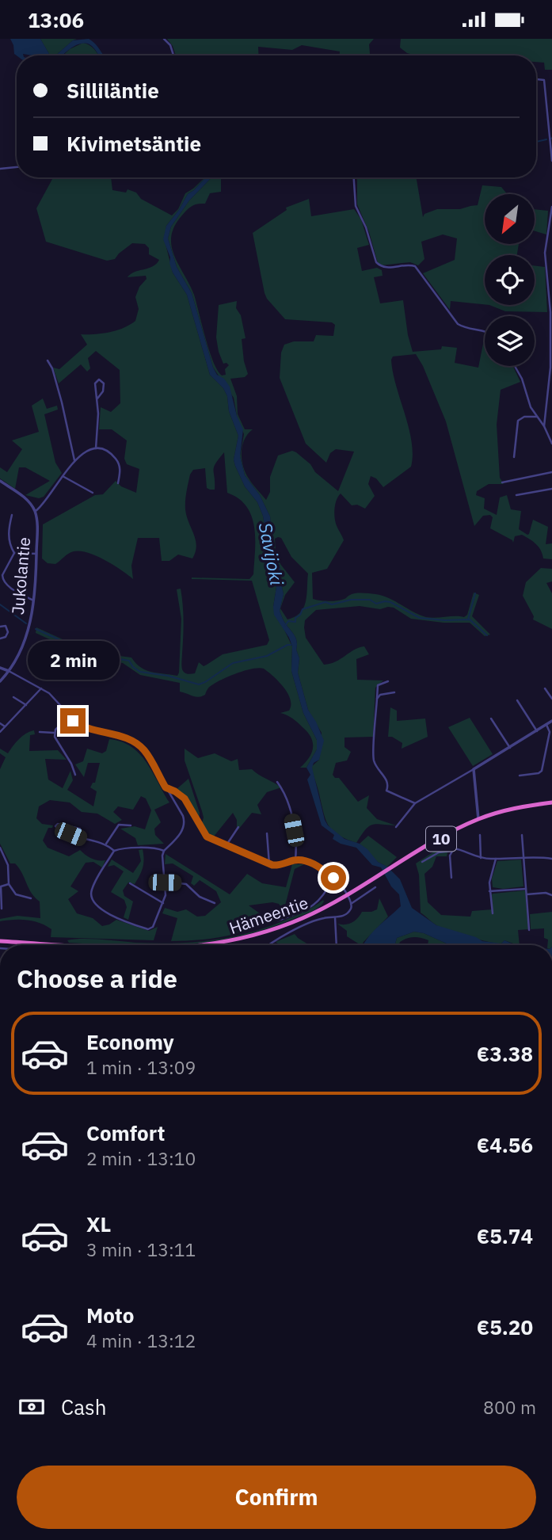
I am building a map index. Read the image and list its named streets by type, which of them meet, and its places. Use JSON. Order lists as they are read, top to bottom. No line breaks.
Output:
{"streets":{"highway":["10","Hämeentie"],"street":["Jukolantie"]},"water":["Savijoki"],"north":"bottom left","page":{"status":"13:06","banner":["Silliläntie","Kivimetsäntie"],"bubble":"2 min","heading":"Choose a ride","list":[{"name":"Economy","note":"1 min · 13:09","value":"€3.38"},{"name":"Comfort","note":"2 min · 13:10","value":"€4.56"},{"name":"XL","note":"3 min · 13:11","value":"€5.74"},{"name":"Moto","note":"4 min · 13:12","value":"€5.20"}],"pay":["Cash","800 m"],"buttons":"Confirm"}}
